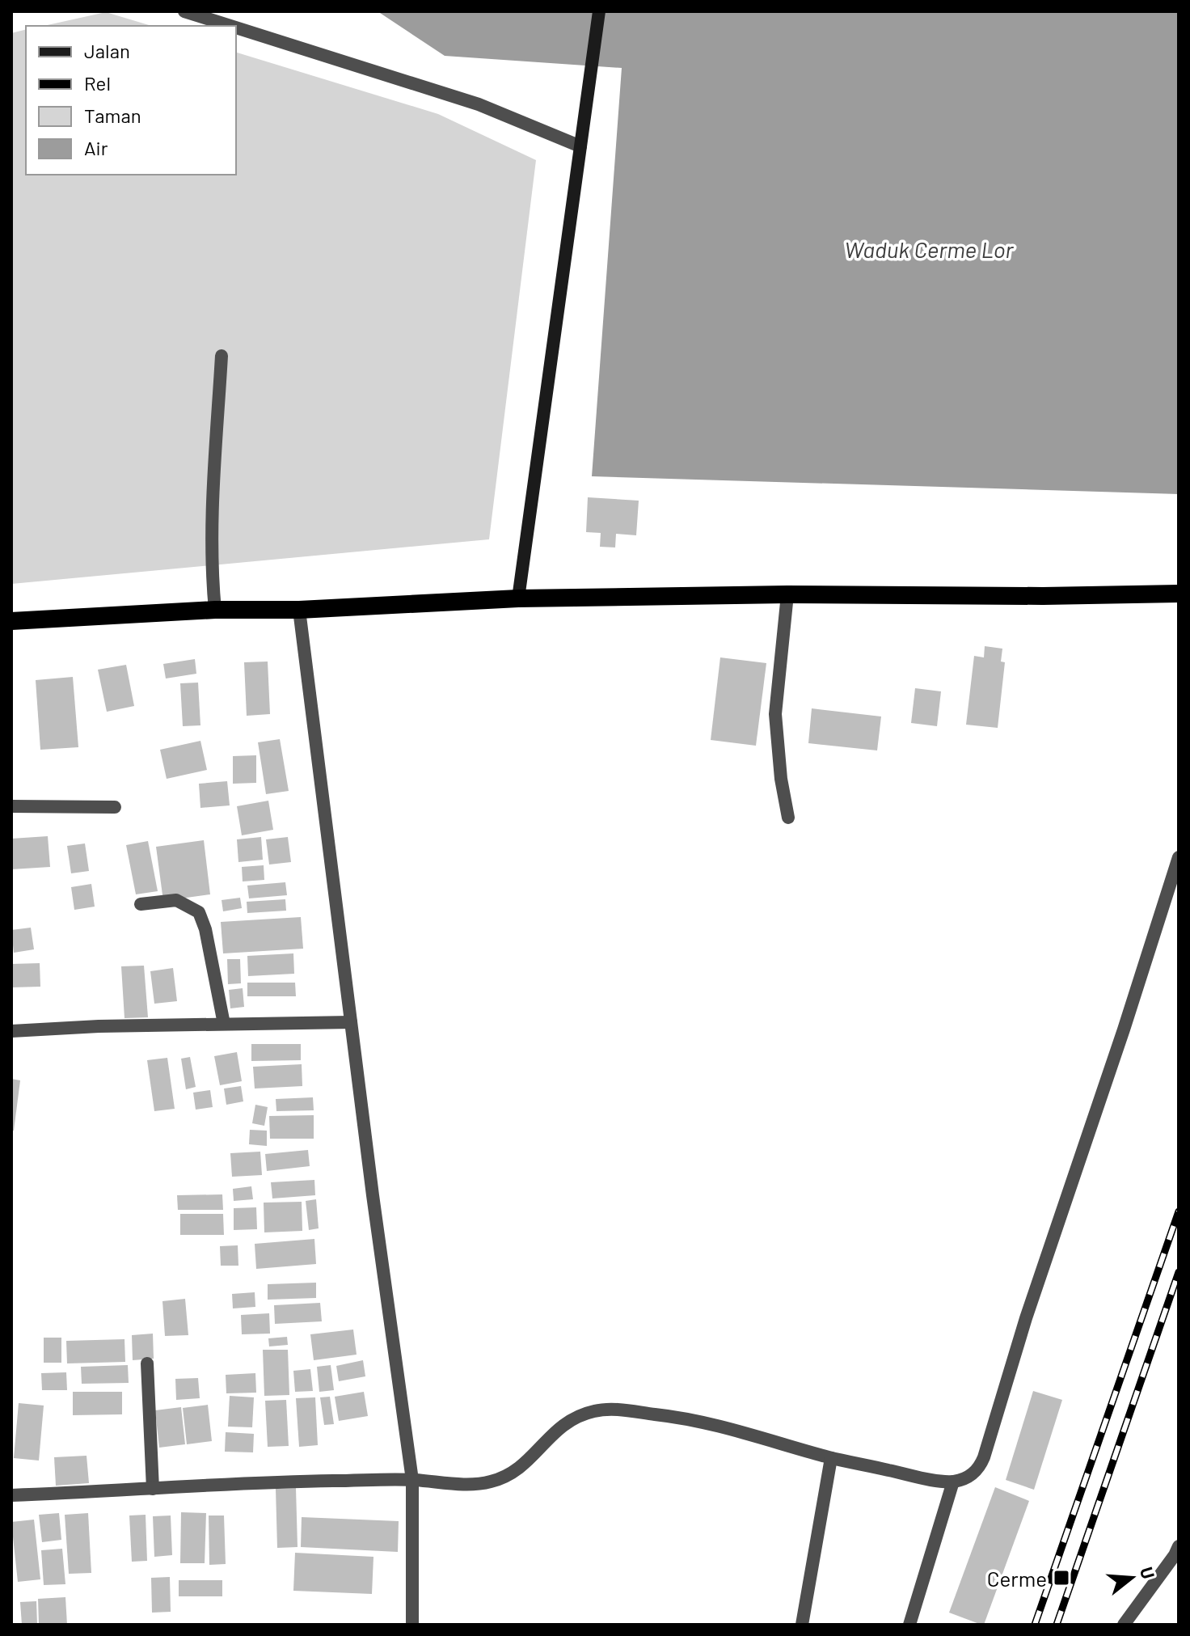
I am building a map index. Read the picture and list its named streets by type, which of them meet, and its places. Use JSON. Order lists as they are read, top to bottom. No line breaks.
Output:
{"water":["Waduk Cerme Lor"],"places":{"transit":["Cerme"]},"legend":["Jalan","Rel","Taman","Air"],"north":"right"}
